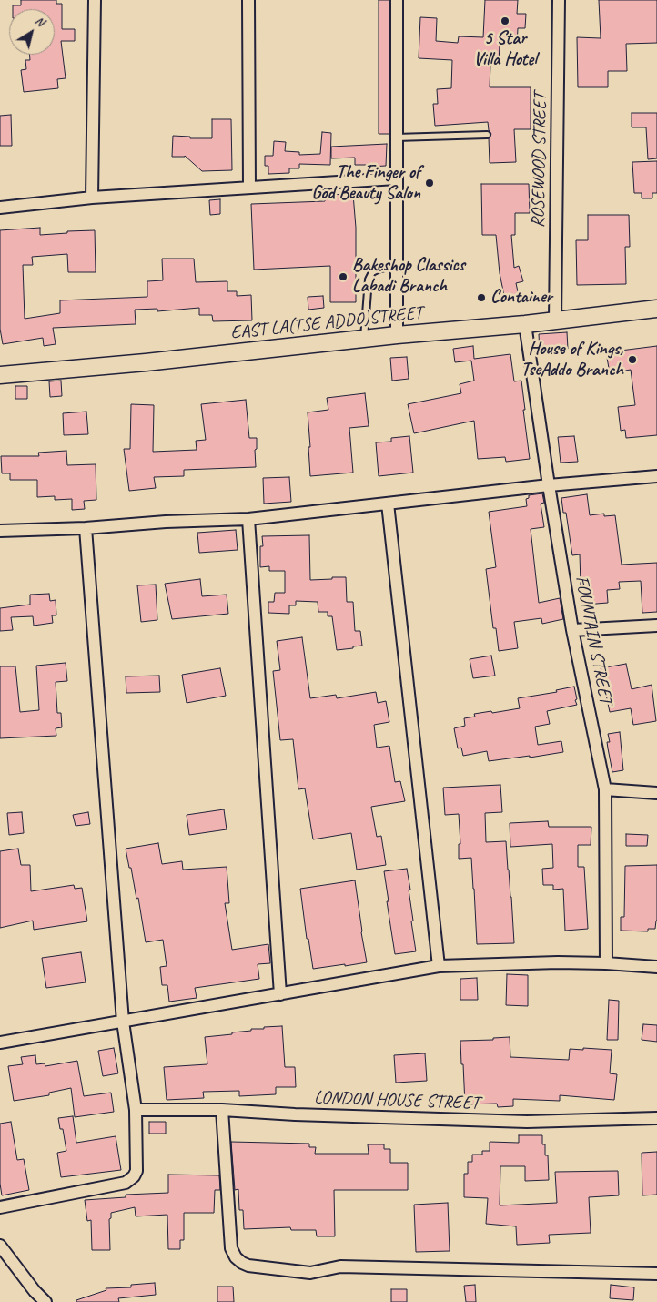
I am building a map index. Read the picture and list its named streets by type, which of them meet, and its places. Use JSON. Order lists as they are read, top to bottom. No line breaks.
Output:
{"streets":{"street":["ROSEWOOD STREET","EAST LA(TSE ADDO)STREET","FOUNTAIN STREET","LONDON HOUSE STREET"]},"crossings":[["ROSEWOOD STREET","EAST LA(TSE ADDO)STREET"],["EAST LA(TSE ADDO)STREET","FOUNTAIN STREET"]],"places":["5 Star Villa Hotel","The Finger of God Beauty Salon","Bakeshop Classics Labadi Branch","Container","House of Kings, TseAddo Branch"],"north":"top right"}
